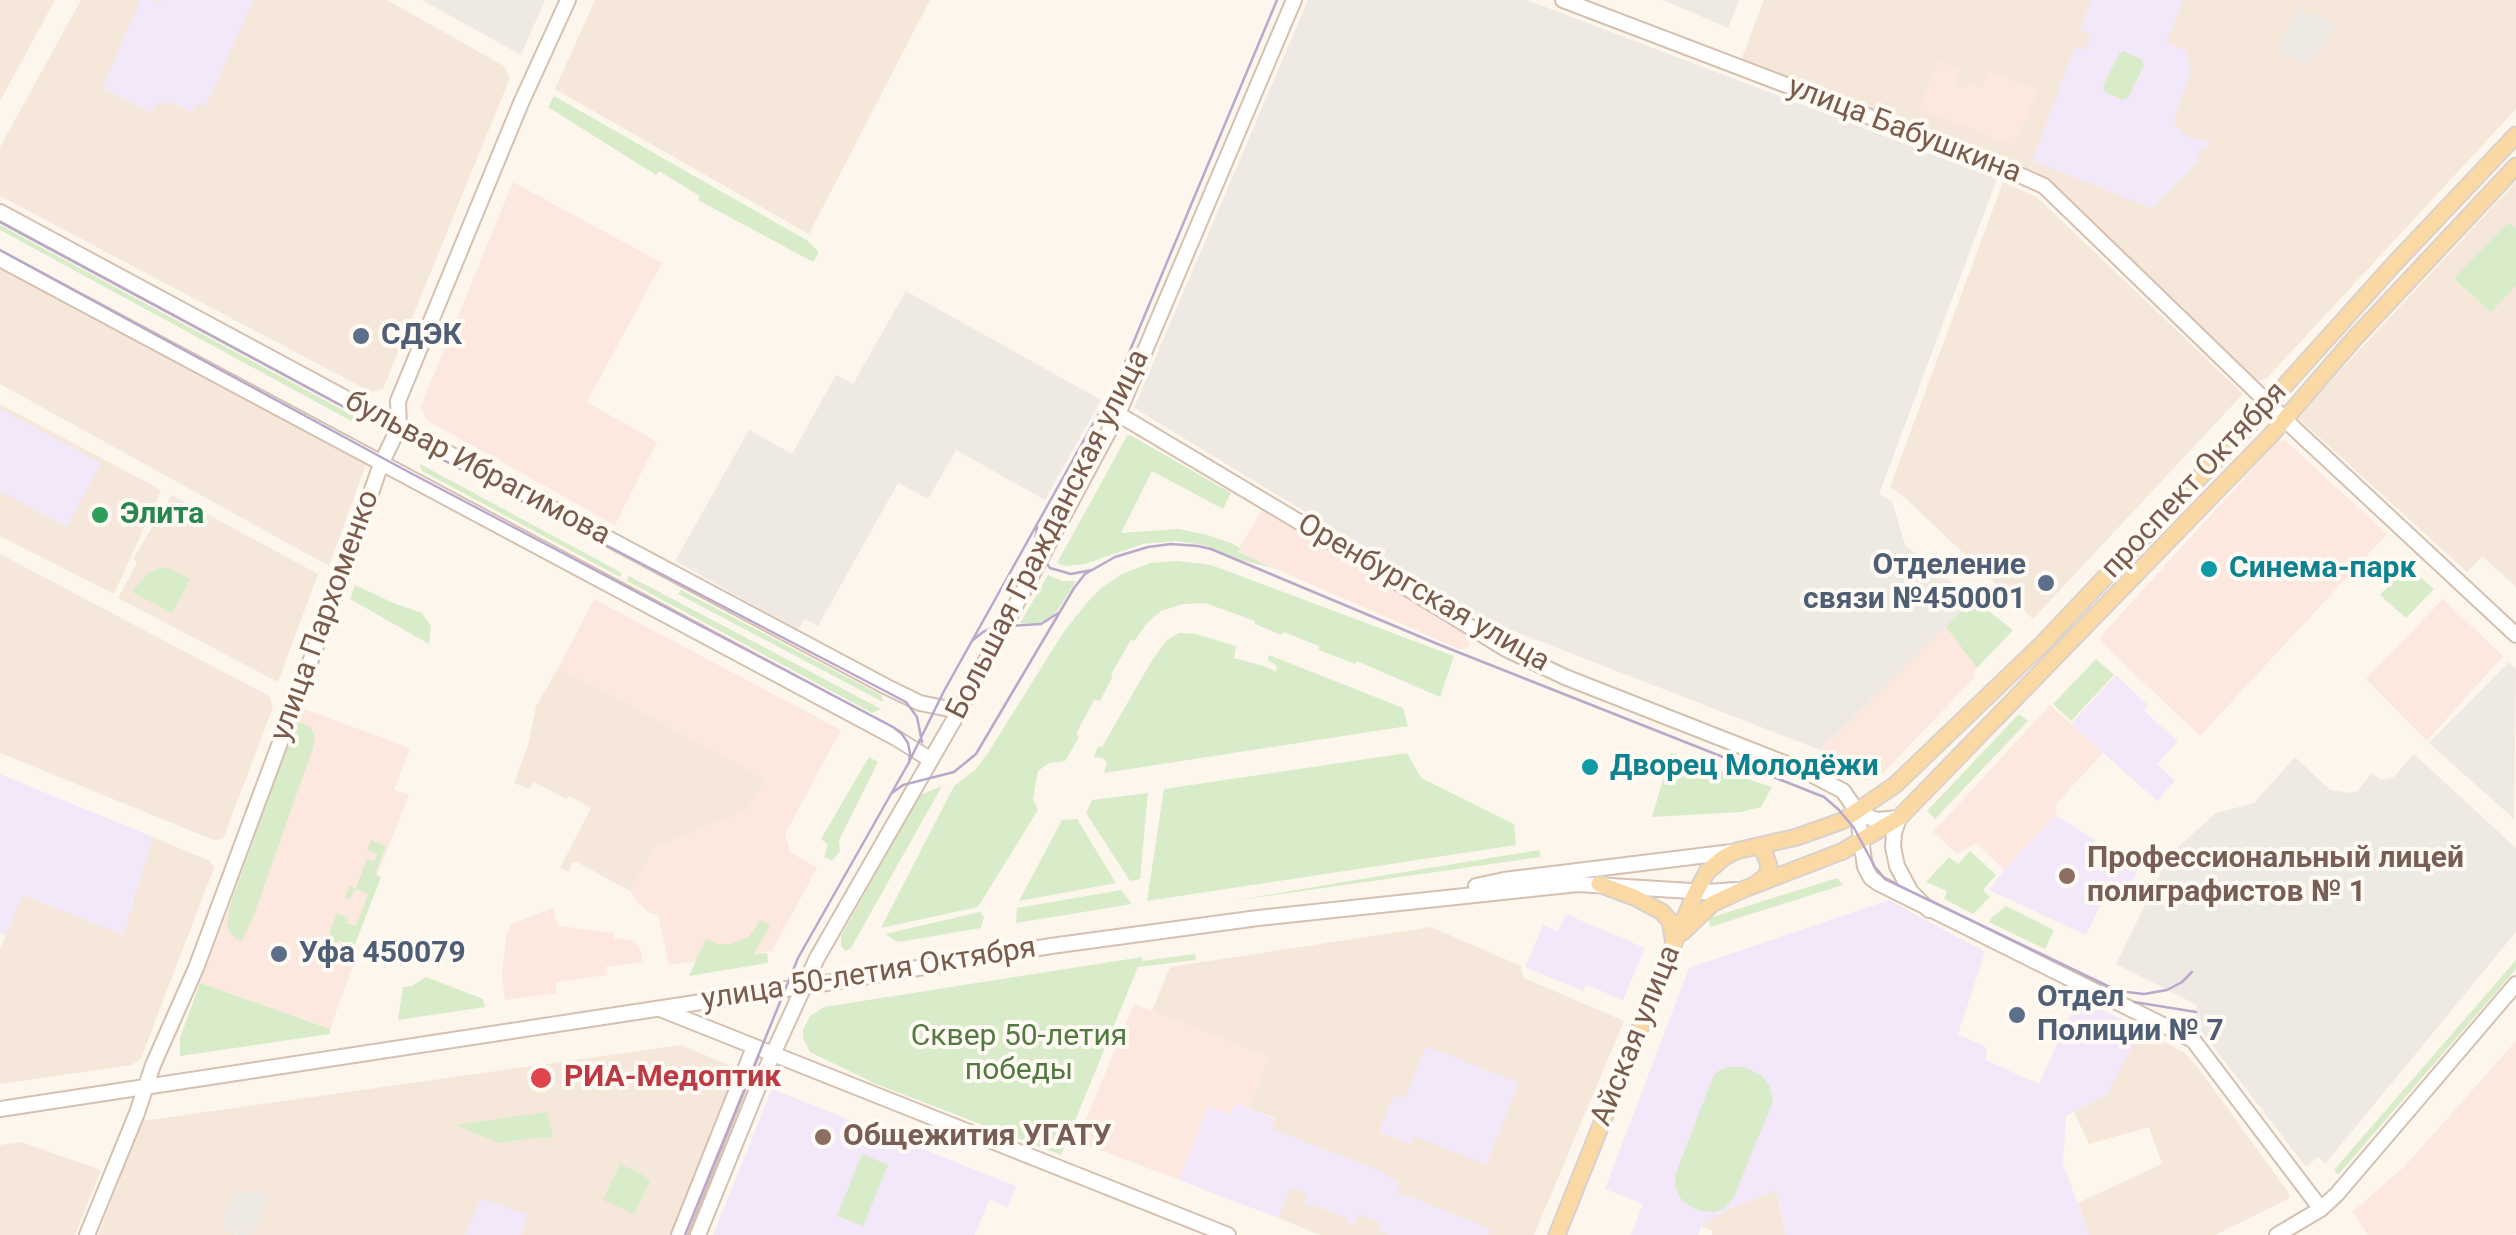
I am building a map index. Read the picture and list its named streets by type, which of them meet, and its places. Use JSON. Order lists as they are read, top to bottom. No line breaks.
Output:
{"streets":{"main road":["улица Бабушкина","бульвар Ибрагимова","проспект Октября","Большая Гражданская улица","Оренбургская улица","улица Пархоменко","улица 50-летия Октября","Айская улица"]},"crossings":[["улица Бабушкина","проспект Октября"],["бульвар Ибрагимова","Большая Гражданская улица"],["бульвар Ибрагимова","улица Пархоменко"],["проспект Октября","Оренбургская улица"],["проспект Октября","улица 50-летия Октября"],["Большая Гражданская улица","Оренбургская улица"],["Большая Гражданская улица","улица 50-летия Октября"],["улица Пархоменко","улица 50-летия Октября"],["улица 50-летия Октября","Айская улица"]],"parks":["Сквер 50-летия победы"],"places":["СДЭК","Элита","Синема-парк","Отделение связи №450001","Дворец Молодёжи","Профессиональный лицей полиграфистов № 1","Уфа 450079","Отдел Полиции № 7","РИА-Медоптик","Общежития УГАТУ"]}
